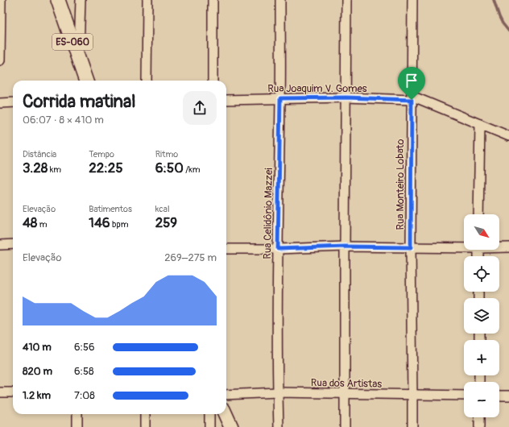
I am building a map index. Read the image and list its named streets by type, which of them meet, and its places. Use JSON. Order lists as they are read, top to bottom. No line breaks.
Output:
{"streets":{"main road":["ES-060"],"street":["Rua Joaquim V. Gomes","Rua Monteiro Lobato","Rua Celidônio Mazzei","Rua dos Artistas"]},"crossings":[["Rua Joaquim V. Gomes","Rua Monteiro Lobato"],["Rua Joaquim V. Gomes","Rua Celidônio Mazzei"],["Rua Monteiro Lobato","Rua dos Artistas"],["Rua Celidônio Mazzei","Rua dos Artistas"]],"north":"bottom right","page":{"heading":["Corrida matinal","06:07 · 8 × 410 m"],"stats":[["Distância","3.28 km"],["Tempo","22:25"],["Ritmo","6:50 /km"],["Elevação","48 m"],["Batimentos","146 bpm"],["kcal","259"]],"map_buttons":["+","−"],"chart":["Elevação","269–275 m"],"list":[{"name":"410 m","note":"6:56"},{"name":"820 m","note":"6:58"},{"name":"1.2 km","note":"7:08"}]}}
